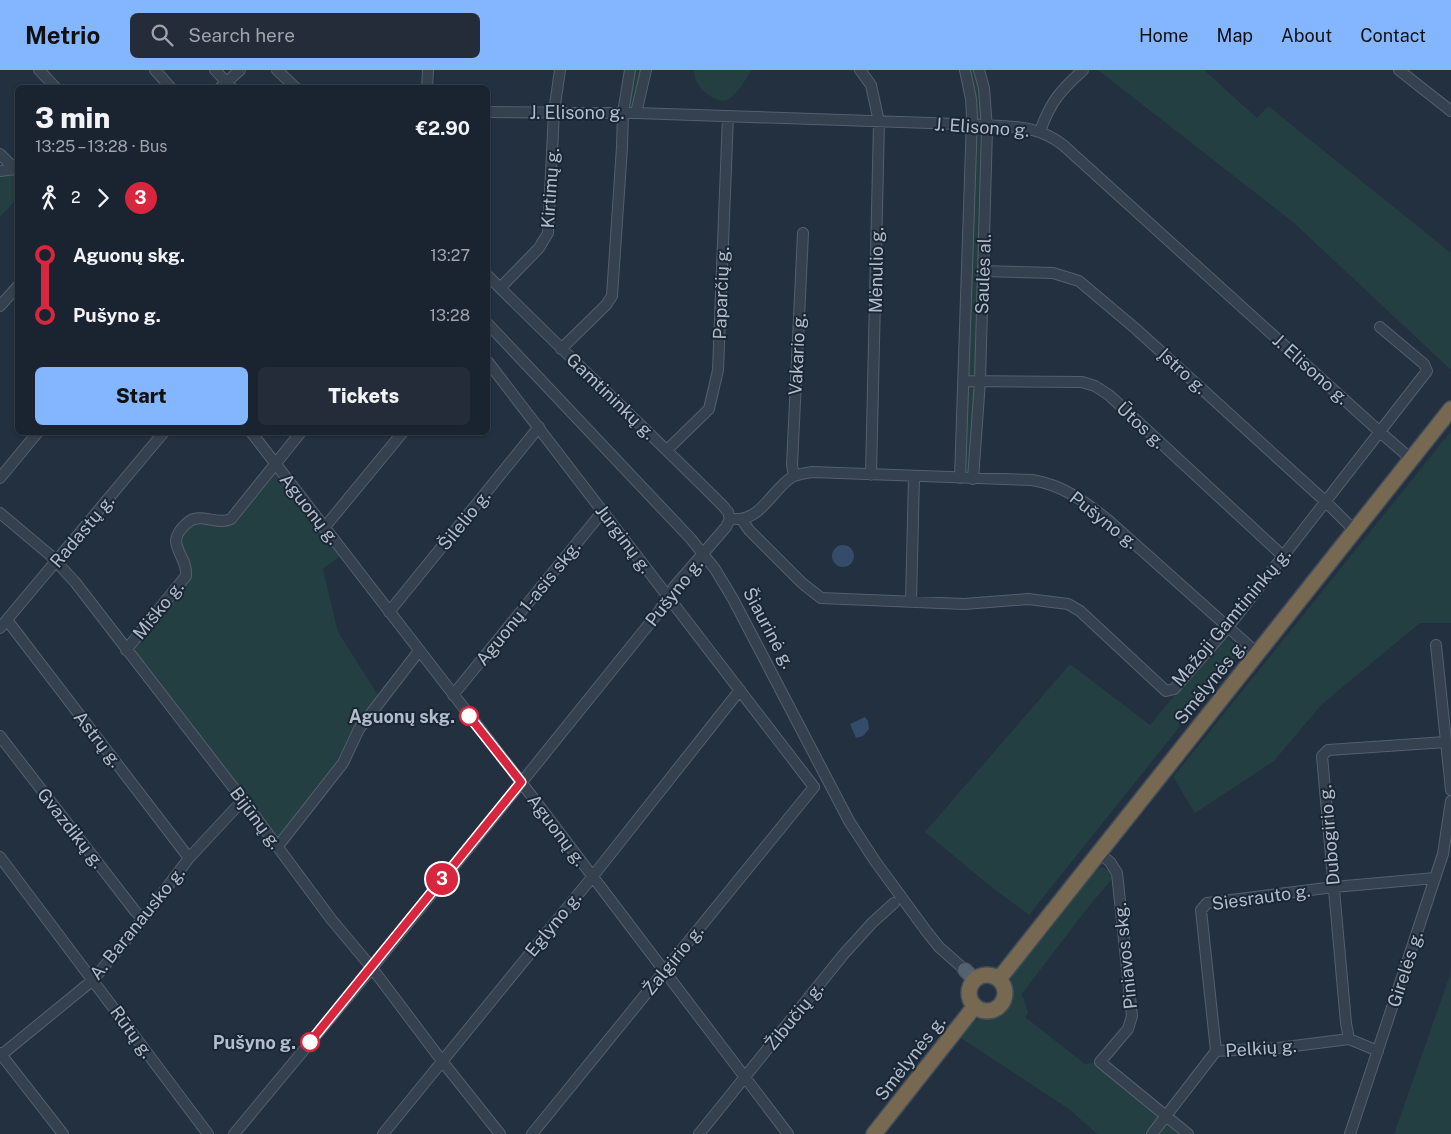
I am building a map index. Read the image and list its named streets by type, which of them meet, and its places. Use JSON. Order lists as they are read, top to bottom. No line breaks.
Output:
{"streets":{"highway":["Smėlynės g."],"street":["J. Elisono g.","Kirtimų g.","Mėnulio g.","Saulės al.","Paparčių g.","Vakario g.","Įstro g.","Gamtininkų g.","Ūtos g.","Aguonų g.","Šilelio g.","Pušyno g.","Radastų g.","Jurginų g.","Aguonų 1-asis skg.","Miško g.","Mažoji Gamtininkų g.","Šiaurinė g.","Astrų g.","Bijūnų g.","Gvazdikų g.","Dubogirio g.","Siesrauto g.","A. Baranausko g.","Eglyno g.","Piniavos skg.","Žalgirio g.","Girelės g.","Žibučių g.","Rūtų g.","Pelkių g."]},"crossings":[["J. Elisono g.","Kirtimų g."],["J. Elisono g.","Mėnulio g."],["J. Elisono g.","Saulės al."],["J. Elisono g.","Paparčių g."],["J. Elisono g.","Mažoji Gamtininkų g."],["J. Elisono g.","Smėlynės g."],["Kirtimų g.","Gamtininkų g."],["Mėnulio g.","Pušyno g."],["Saulės al.","Įstro g."],["Saulės al.","Ūtos g."],["Saulės al.","Pušyno g."],["Paparčių g.","Gamtininkų g."],["Vakario g.","Pušyno g."],["Įstro g.","Mažoji Gamtininkų g."],["Įstro g.","Smėlynės g."],["Gamtininkų g.","Pušyno g."],["Ūtos g.","Mažoji Gamtininkų g."],["Aguonų g.","Šilelio g."],["Aguonų g.","Pušyno g."],["Aguonų g.","Aguonų 1-asis skg."],["Aguonų g.","Miško g."],["Aguonų g.","Eglyno g."],["Aguonų g.","Žalgirio g."],["Aguonų g.","Žibučių g."],["Šilelio g.","Jurginų g."],["Pušyno g.","Jurginų g."],["Pušyno g.","Mažoji Gamtininkų g."],["Pušyno g.","Šiaurinė g."],["Pušyno g.","Smėlynės g."],["Pušyno g.","Bijūnų g."],["Radastų g.","Astrų g."],["Radastų g.","Bijūnų g."],["Jurginų g.","Aguonų 1-asis skg."],["Jurginų g.","Eglyno g."],["Jurginų g.","Žalgirio g."],["Miško g.","Bijūnų g."],["Šiaurinė g.","Smėlynės g."],["Smėlynės g.","Piniavos skg."],["Astrų g.","A. Baranausko g."],["Bijūnų g.","A. Baranausko g."],["Bijūnų g.","Eglyno g."],["Gvazdikų g.","A. Baranausko g."],["Dubogirio g.","Siesrauto g."],["Dubogirio g.","Pelkių g."],["Siesrauto g.","Girelės g."],["Siesrauto g.","Pelkių g."],["A. Baranausko g.","Rūtų g."],["Piniavos skg.","Pelkių g."],["Girelės g.","Pelkių g."]],"places":["Aguonų skg.","Pušyno g."],"lines":["bus line 3"],"page":{"header":"Metrio","search":"Search here","nav":["Home","Map","About","Contact"],"on_map":"3","heading":["3 min","13:25 – 13:28 · Bus","€2.90"],"legs":["2","3"],"list":[{"name":"Aguonų skg.","value":"13:27"},{"name":"Pušyno g.","value":"13:28"}],"buttons":["Start","Tickets"]}}
